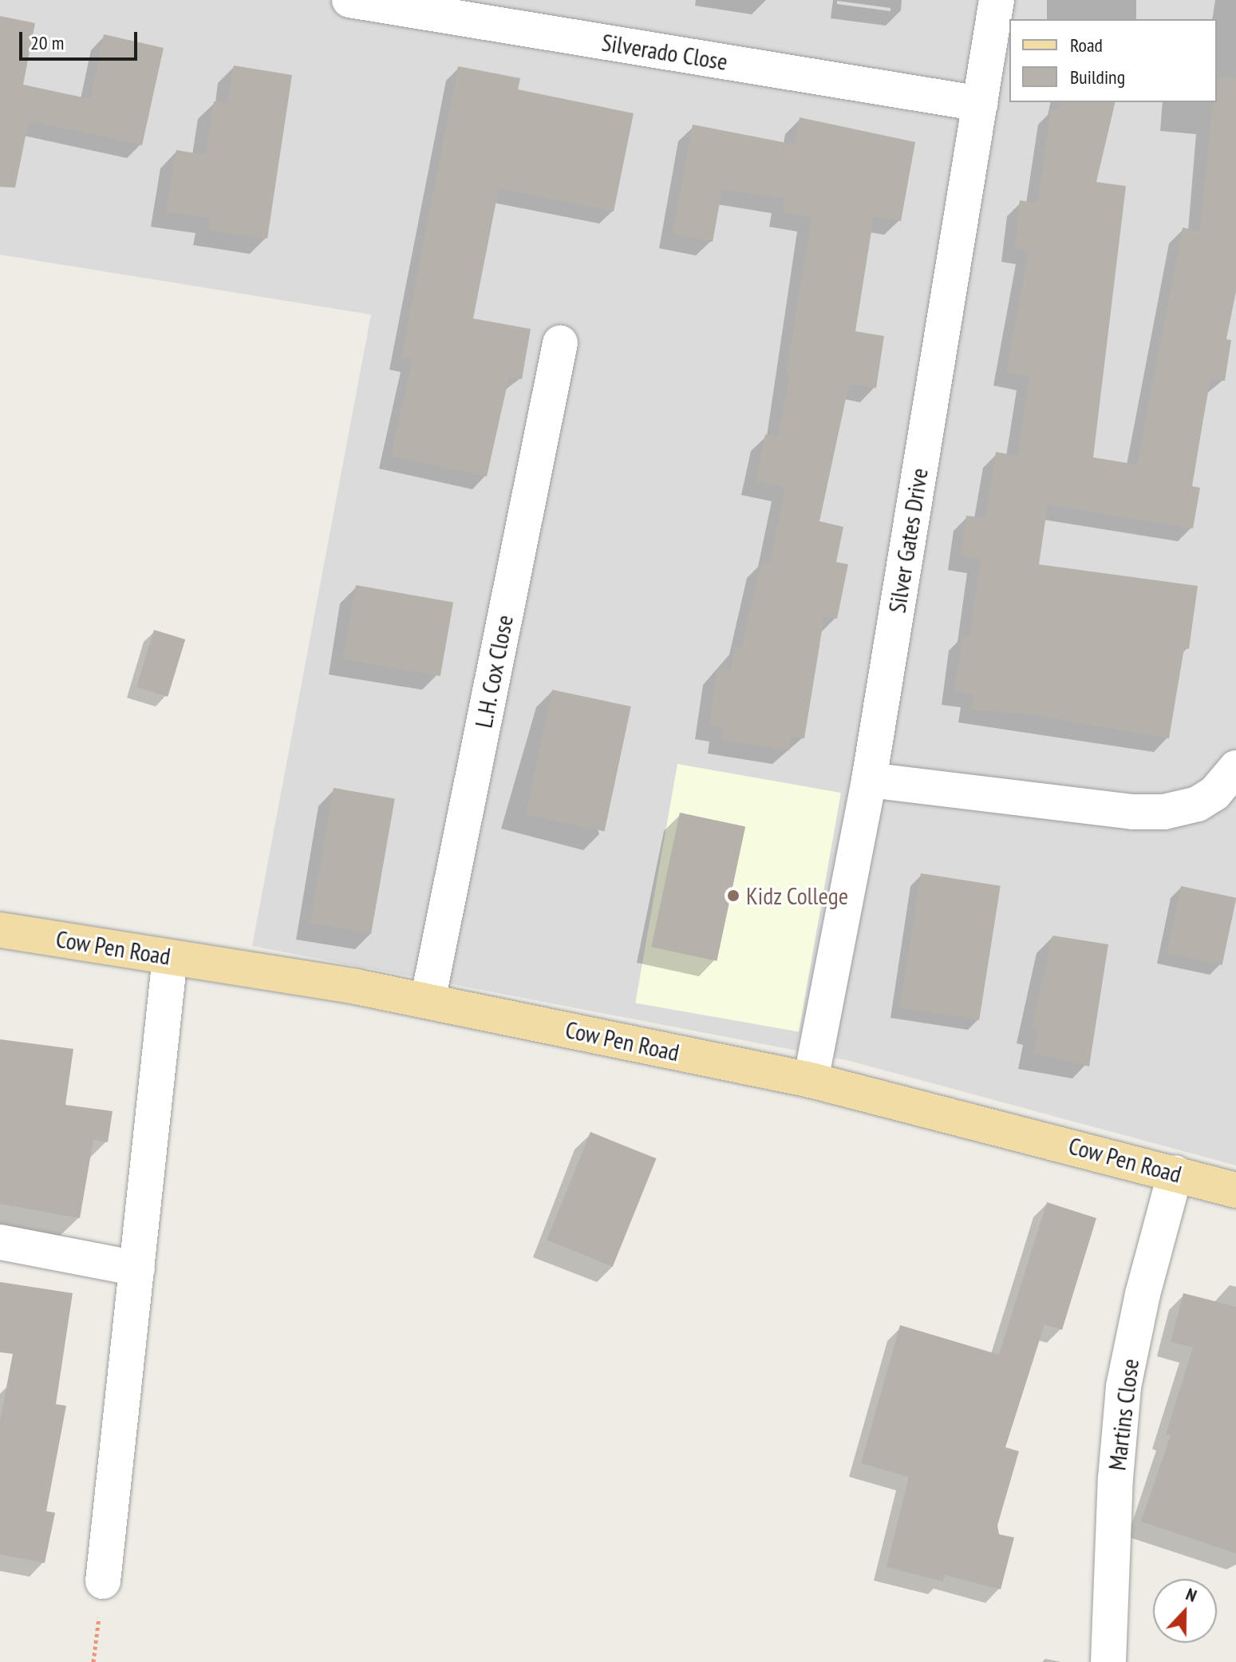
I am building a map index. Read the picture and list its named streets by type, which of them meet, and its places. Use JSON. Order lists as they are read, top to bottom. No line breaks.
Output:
{"streets":{"main road":["Cow Pen Road"],"street":["Silverado Close","Silver Gates Drive","L.H. Cox Close","Martins Close"]},"crossings":[["Silverado Close","Silver Gates Drive"],["Silver Gates Drive","Cow Pen Road"],["L.H. Cox Close","Cow Pen Road"],["Cow Pen Road","Martins Close"]],"places":["Kidz College"],"legend":["Road","Building"],"scale_bar":"20 m","north":"top"}
